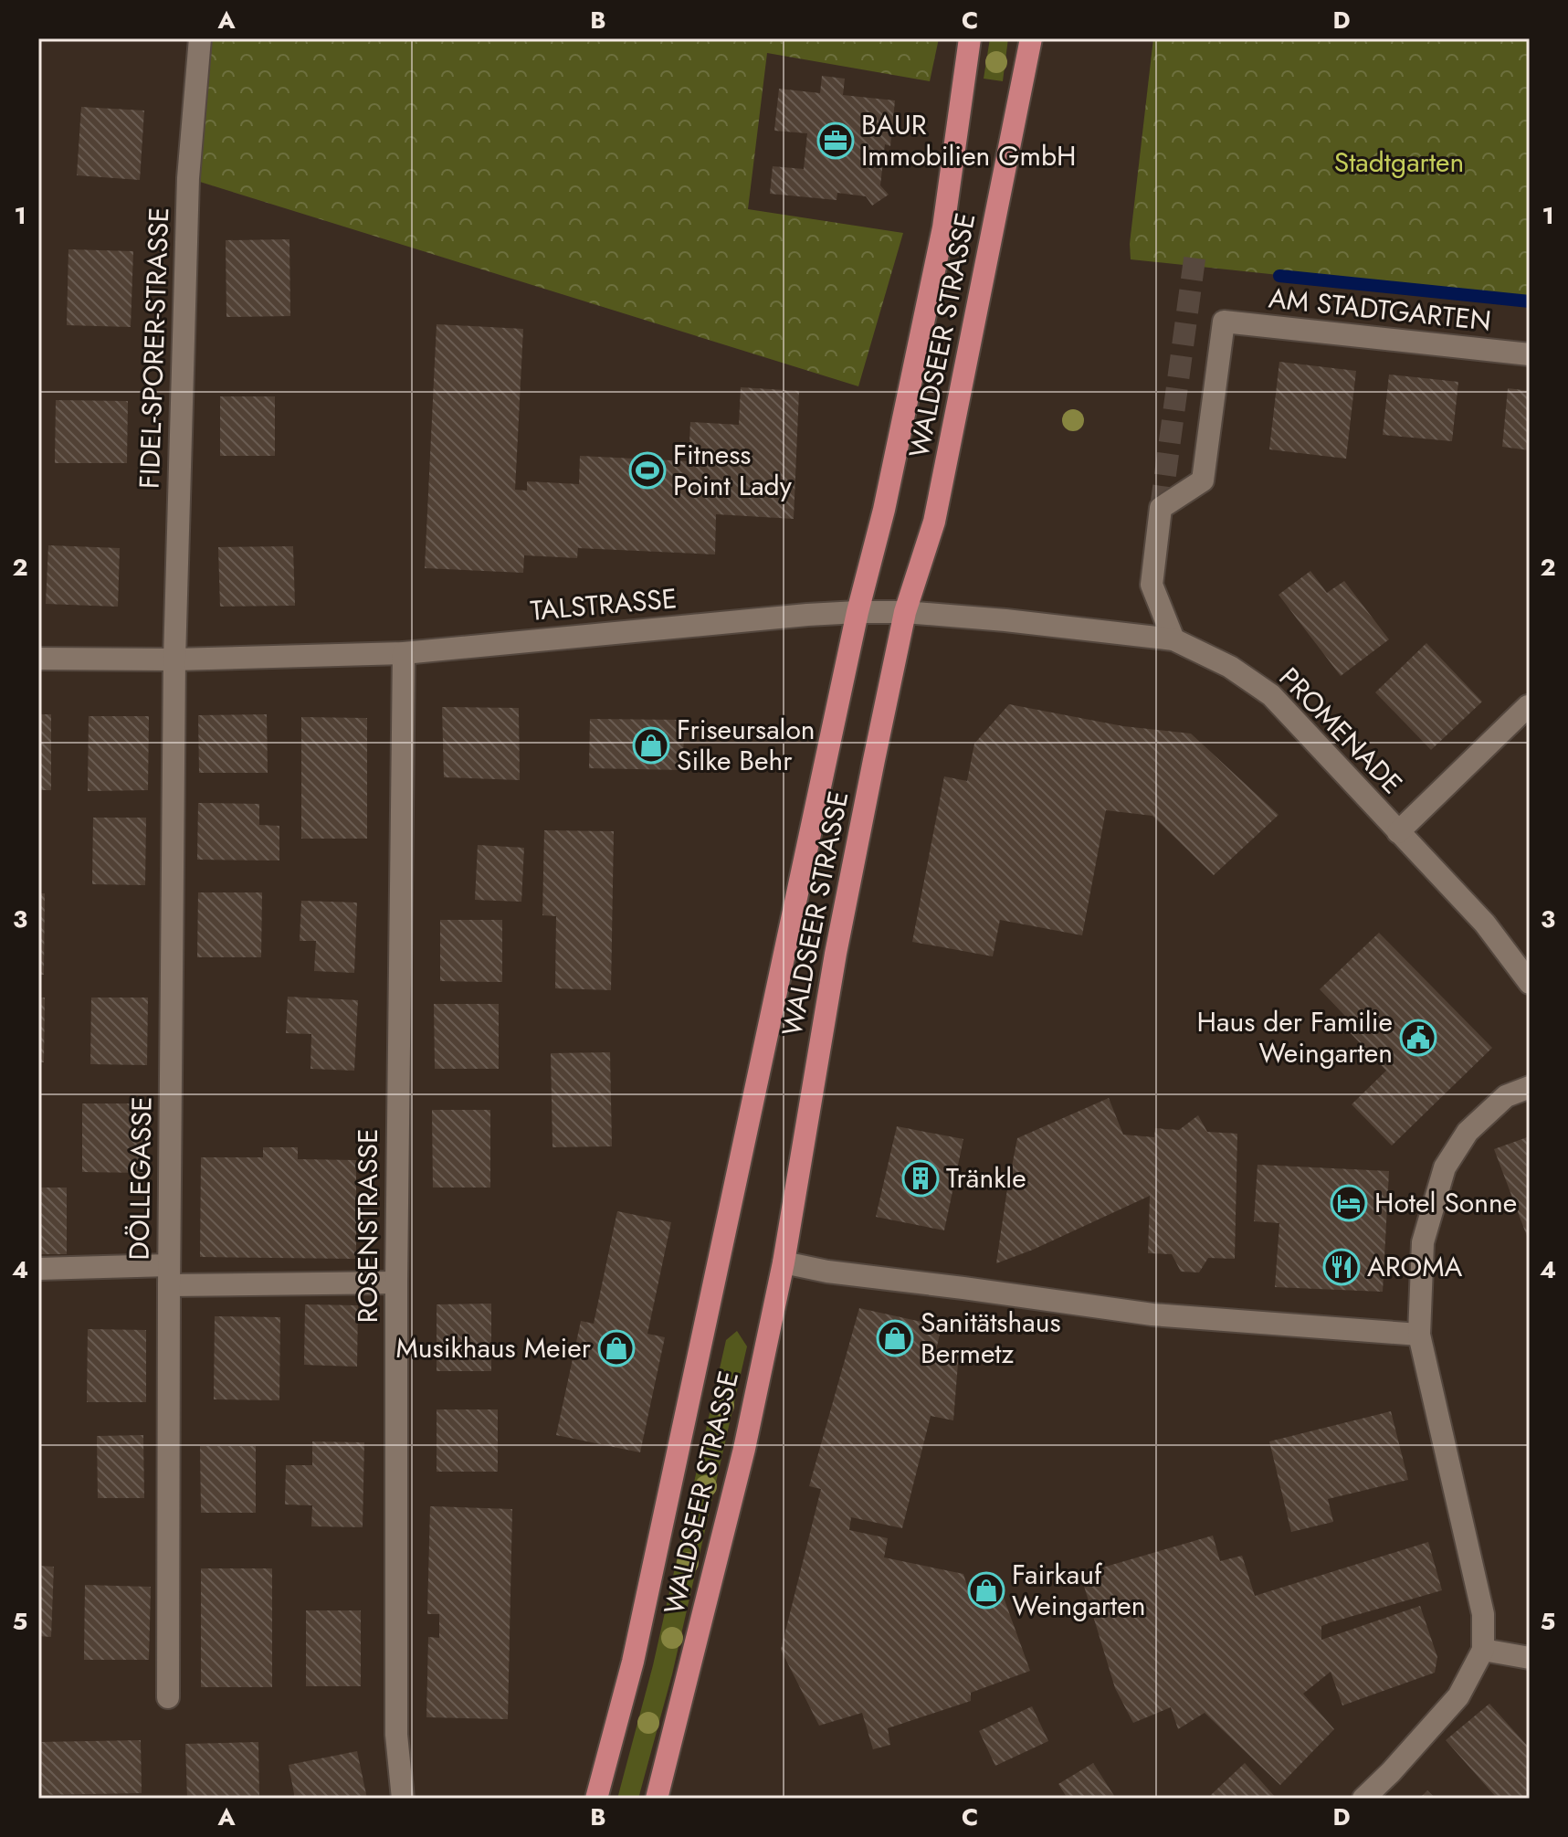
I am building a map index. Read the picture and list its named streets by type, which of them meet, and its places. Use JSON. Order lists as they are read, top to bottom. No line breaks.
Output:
{"streets":{"main road":["WALDSEER STRASSE"],"street":["AM STADTGARTEN","FIDEL-SPORER-STRASSE","TALSTRASSE","PROMENADE","DÖLLEGASSE","ROSENSTRASSE"]},"crossings":[["AM STADTGARTEN","TALSTRASSE"],["AM STADTGARTEN","PROMENADE"],["WALDSEER STRASSE","TALSTRASSE"],["FIDEL-SPORER-STRASSE","TALSTRASSE"],["FIDEL-SPORER-STRASSE","DÖLLEGASSE"],["TALSTRASSE","PROMENADE"],["TALSTRASSE","DÖLLEGASSE"],["TALSTRASSE","ROSENSTRASSE"]],"parks":["Stadtgarten"],"places":{"office":["BAUR Immobilien GmbH"],"sports":["Fitness Point Lady"],"shop":["Friseursalon Silke Behr","Sanitätshaus Bermetz","Musikhaus Meier","Fairkauf Weingarten"],"public building":["Haus der Familie Weingarten"],"building":["Tränkle"],"hotel":["Hotel Sonne"],"restaurant":["AROMA"]},"grid":{"columns":["A","B","C","D"],"rows":["1","2","3","4","5"]}}
